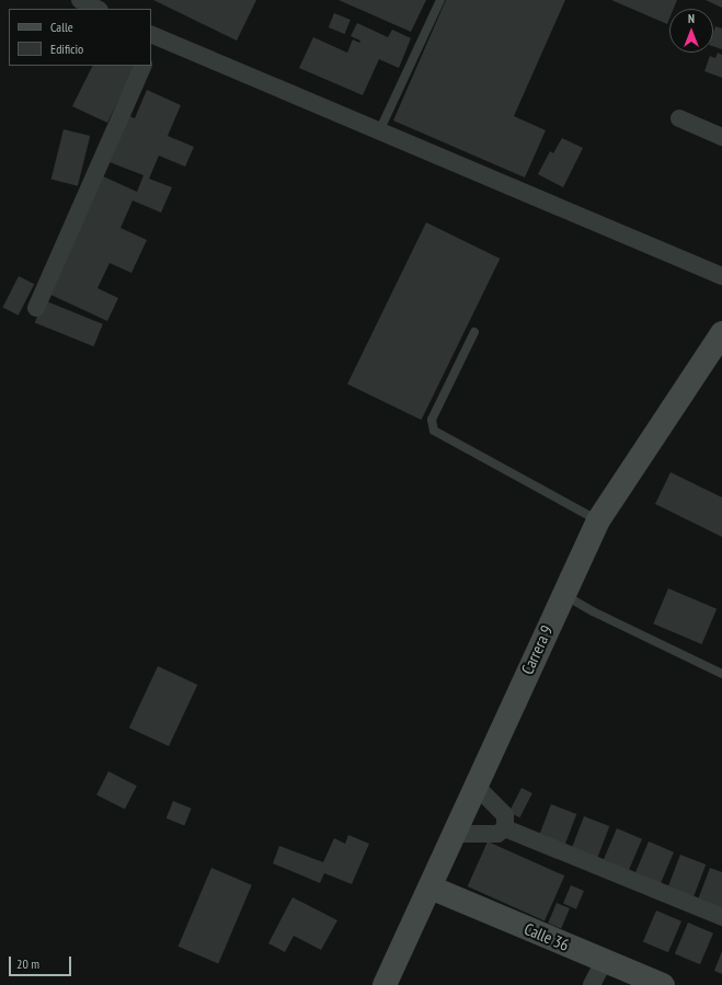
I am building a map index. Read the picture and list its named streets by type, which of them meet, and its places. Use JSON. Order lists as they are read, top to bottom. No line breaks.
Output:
{"streets":{"main road":["Carrera 9","Calle 36"]},"crossings":[["Carrera 9","Calle 36"]],"legend":["Calle","Edificio"],"scale_bar":"20 m","north":"top"}
